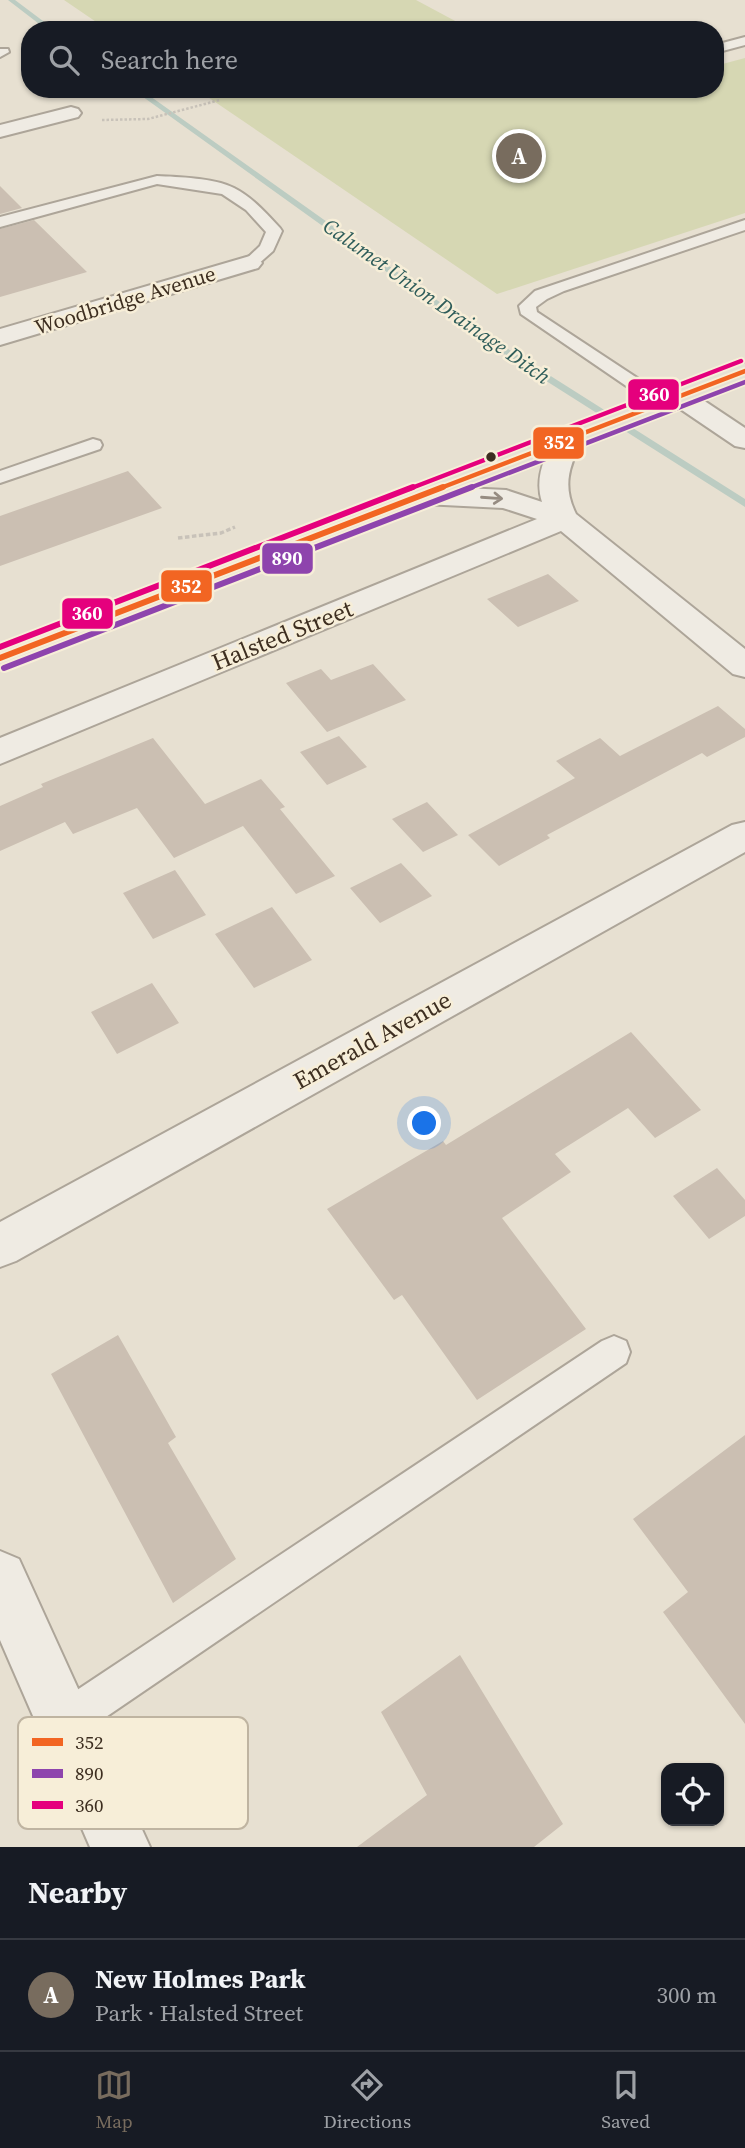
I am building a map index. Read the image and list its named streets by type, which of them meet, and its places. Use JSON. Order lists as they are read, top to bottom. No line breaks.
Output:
{"streets":{"street":["Woodbridge Avenue","Halsted Street","Emerald Avenue"]},"water":["Calumet Union Drainage Ditch"],"lines":["transit line 360","transit line 352","transit line 890"],"legend":["352","890","360"],"page":{"search":"Search here","pins":"A","heading":"Nearby","list":[{"mark":"A","name":"New Holmes Park","note":"Park · Halsted Street","value":"300 m"}],"nav":["Map","Directions","Saved"]}}
